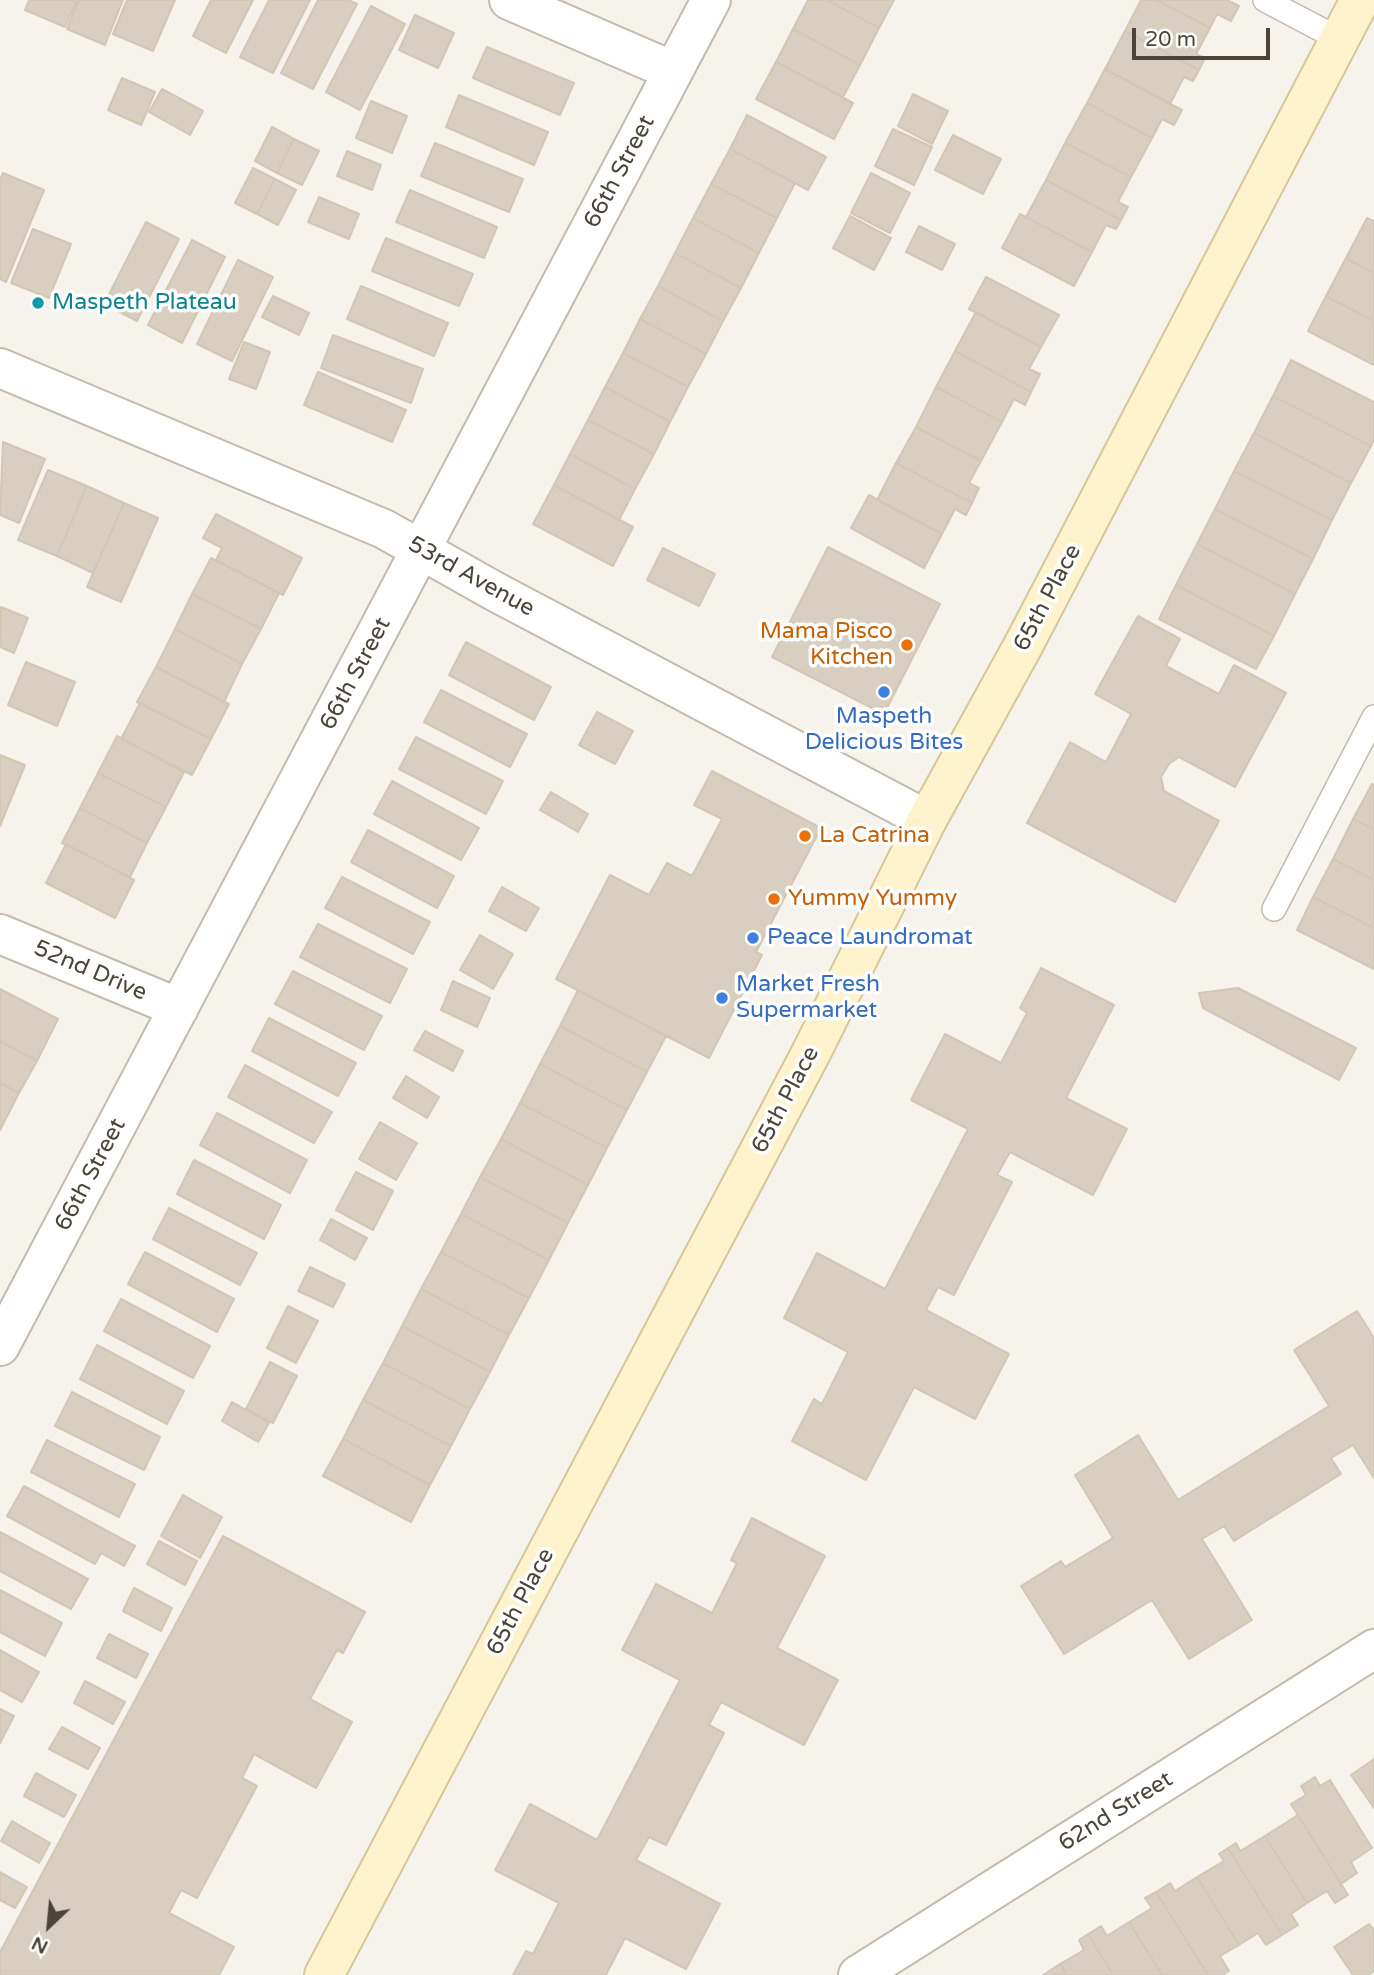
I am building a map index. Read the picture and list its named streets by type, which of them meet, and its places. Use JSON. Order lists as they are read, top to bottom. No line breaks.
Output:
{"streets":{"street":["66th Street","53rd Avenue","65th Place","52nd Drive","62nd Street"]},"crossings":[["66th Street","53rd Avenue"],["66th Street","52nd Drive"],["53rd Avenue","65th Place"]],"places":["Maspeth Plateau","Mama Pisco Kitchen","Maspeth Delicious Bites","La Catrina","Yummy Yummy","Peace Laundromat","Market Fresh Supermarket"],"scale_bar":"20 m","north":"bottom left"}
